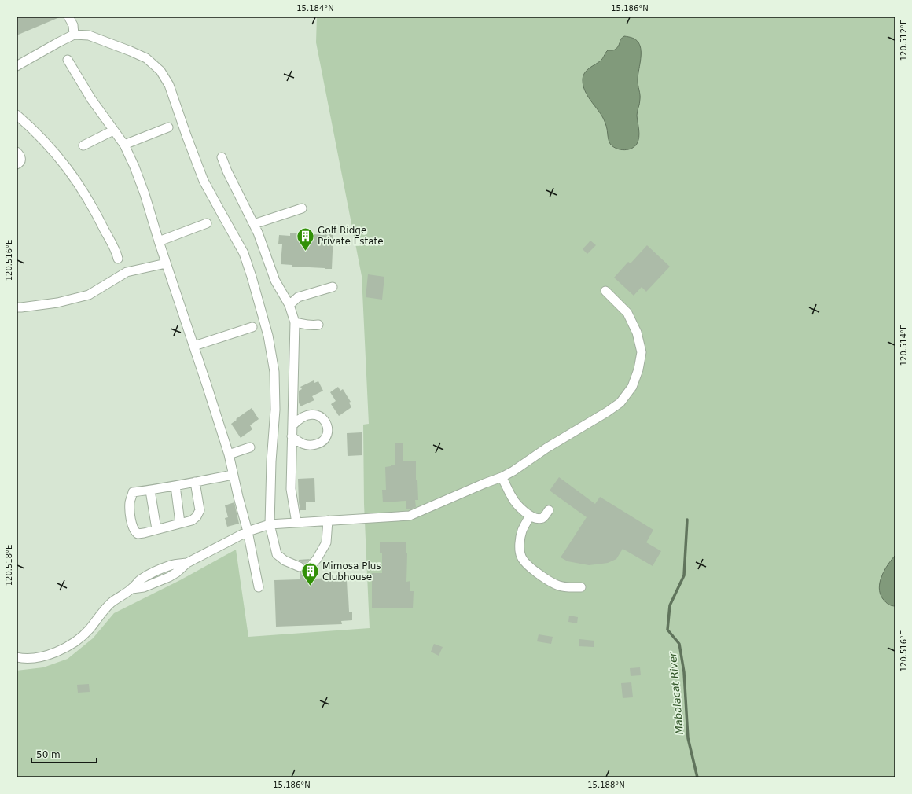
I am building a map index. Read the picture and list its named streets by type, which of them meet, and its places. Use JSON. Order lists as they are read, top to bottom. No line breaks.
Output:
{"water":["Mabalacat River"],"places":{"building":["Golf Ridge Private Estate","Mimosa Plus Clubhouse"]},"scale_bar":"50 m","coordinates":["15.184°N","15.186°N","120.512°E","120.516°E","120.514°E","120.518°E","15.188°N"]}
